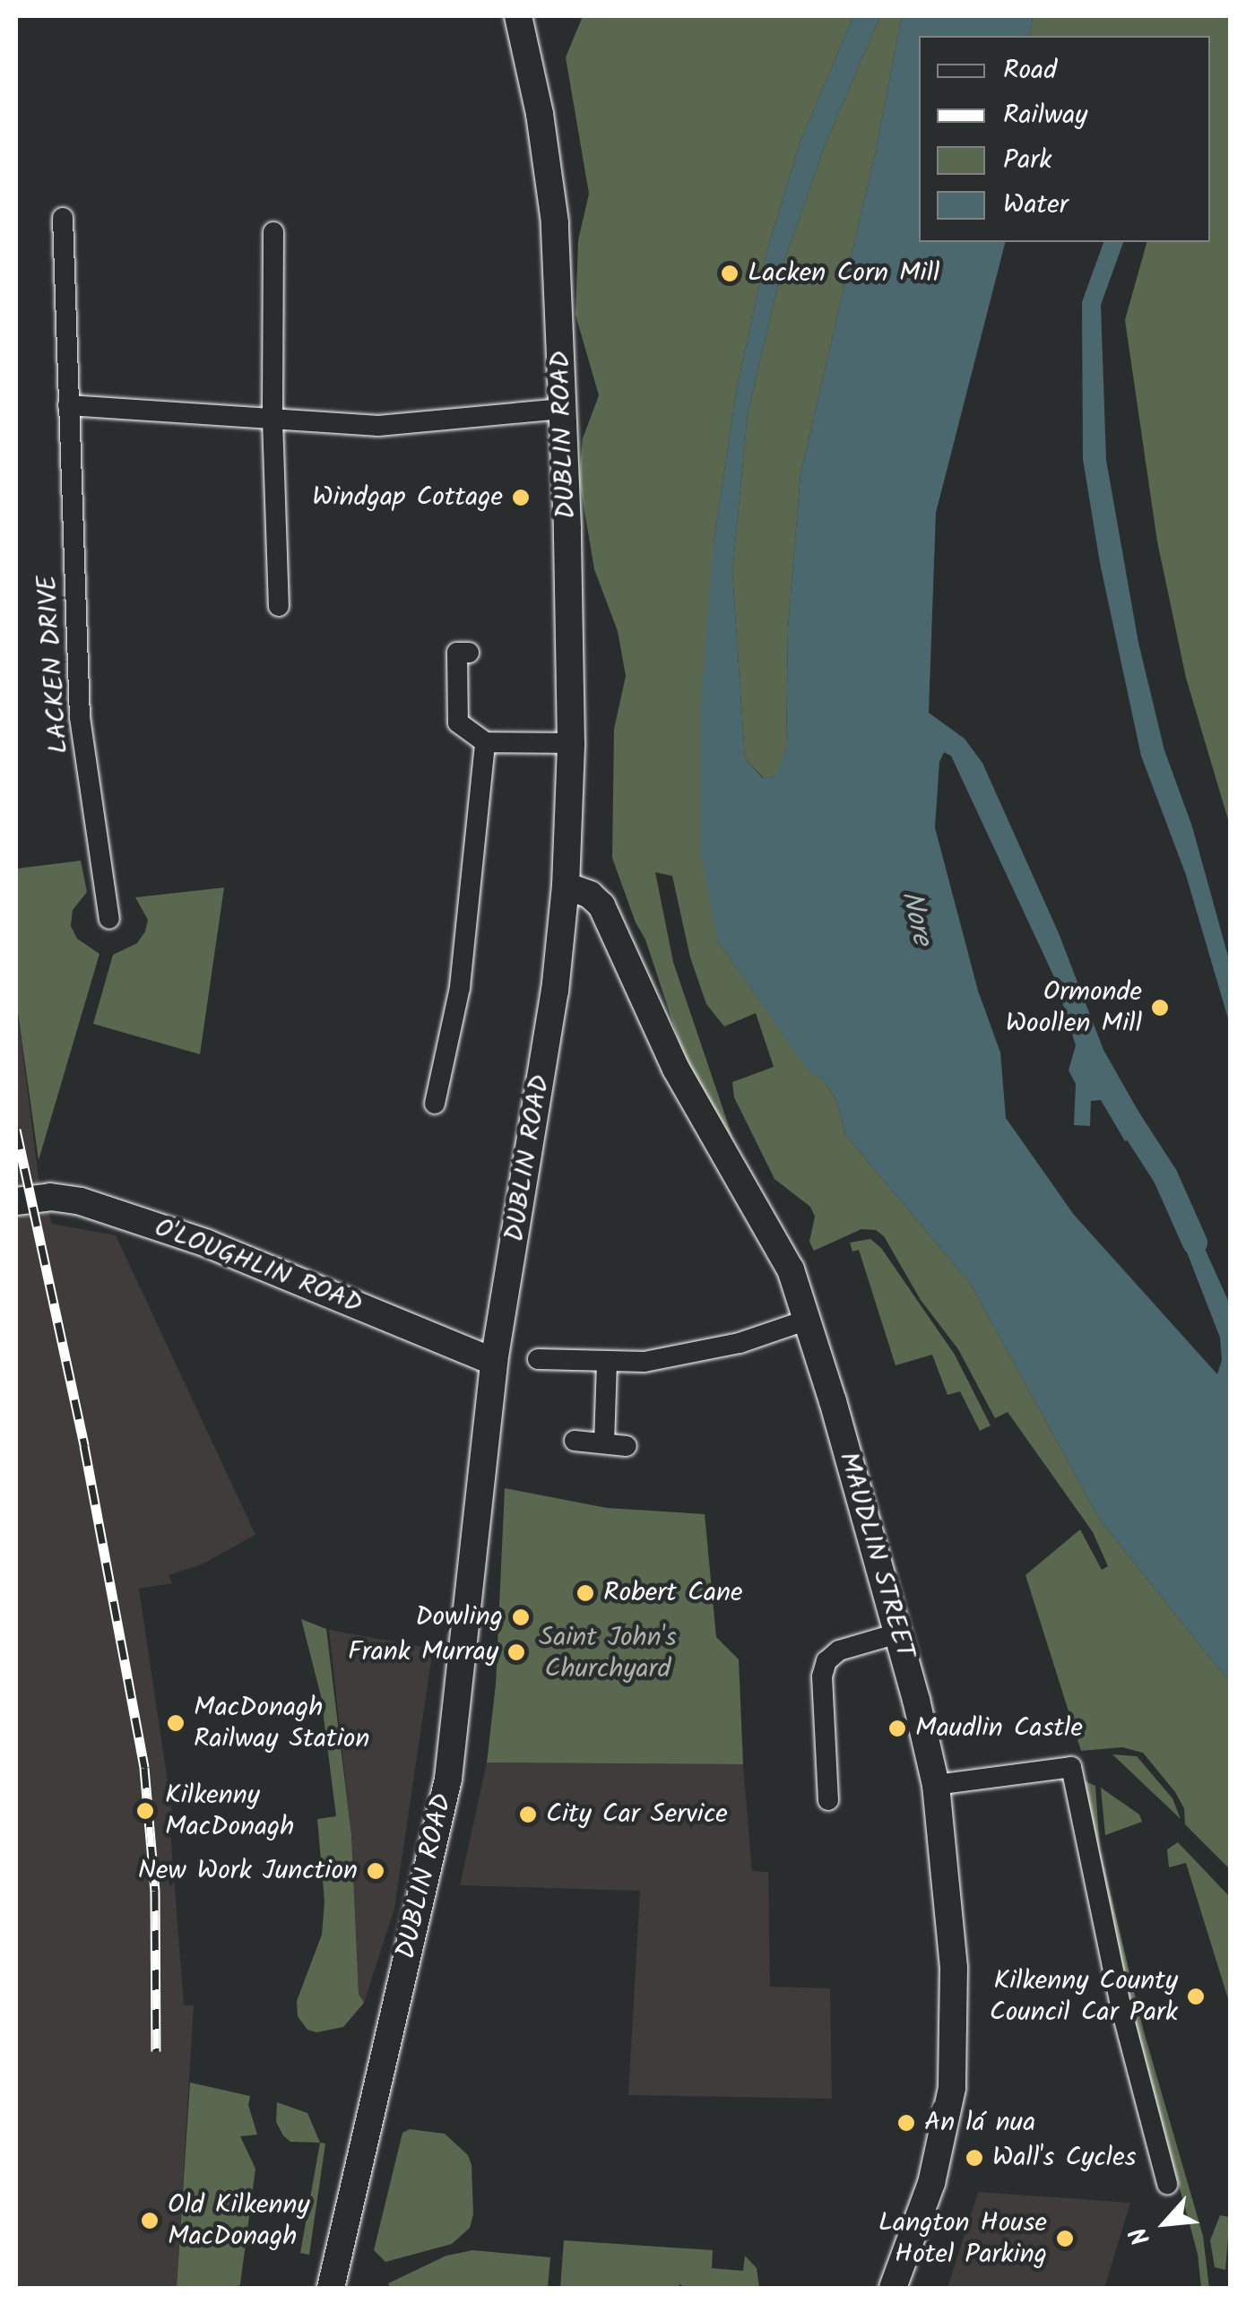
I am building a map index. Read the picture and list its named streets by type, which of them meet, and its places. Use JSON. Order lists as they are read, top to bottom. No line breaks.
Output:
{"streets":{"main road":["DUBLIN ROAD","O'LOUGHLIN ROAD","MAUDLIN STREET"],"street":["LACKEN DRIVE"]},"crossings":[["DUBLIN ROAD","O'LOUGHLIN ROAD"],["DUBLIN ROAD","MAUDLIN STREET"]],"water":["Nore"],"parks":["Saint John's Churchyard"],"places":["Lacken Corn Mill","Windgap Cottage","Ormonde Woollen Mill","Robert Cane","Dowling","Frank Murray","MacDonagh Railway Station","Maudlin Castle","Kilkenny MacDonagh","City Car Service","New Work Junction","Kilkenny County Council Car Park","An lá nua","Wall's Cycles","Old Kilkenny MacDonagh","Langton House Hotel Parking"],"legend":["Road","Railway","Park","Water"],"north":"bottom left"}
